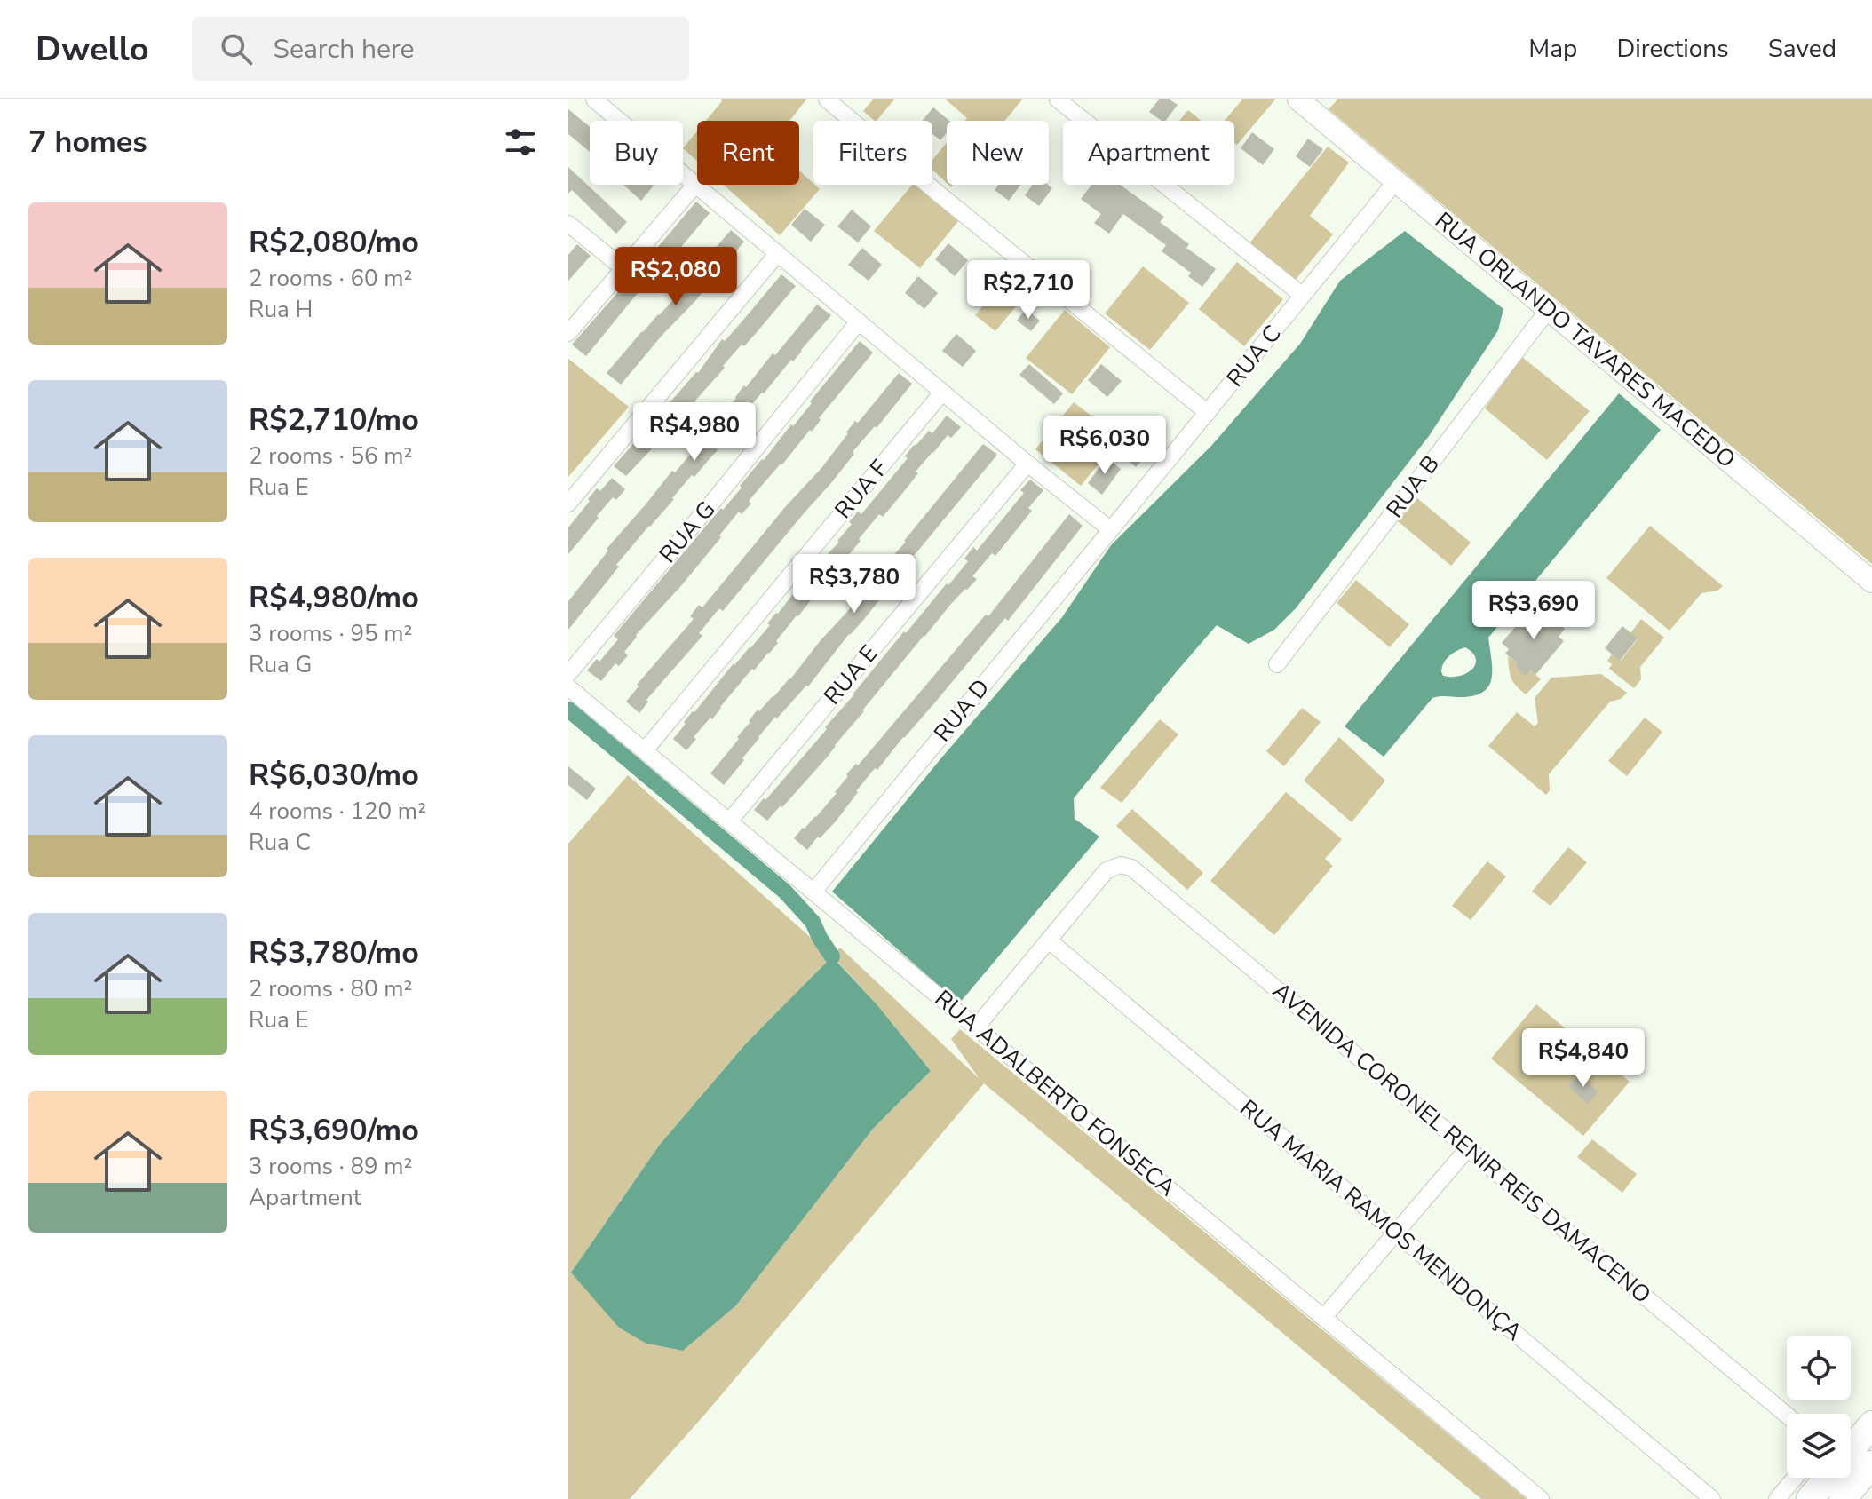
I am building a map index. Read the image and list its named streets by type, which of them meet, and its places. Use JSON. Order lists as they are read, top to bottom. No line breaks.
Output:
{"streets":{"street":["RUA ORLANDO TAVARES MACEDO","RUA C","RUA B","RUA F","RUA G","RUA E","RUA D","RUA ADALBERTO FONSECA","AVENIDA CORONEL RENIR REIS DAMACENO","RUA MARIA RAMOS MENDONÇA"]},"crossings":[["RUA ORLANDO TAVARES MACEDO","RUA C"],["RUA ORLANDO TAVARES MACEDO","RUA B"],["RUA C","RUA D"],["RUA F","RUA ADALBERTO FONSECA"],["RUA E","RUA ADALBERTO FONSECA"],["RUA D","RUA ADALBERTO FONSECA"],["AVENIDA CORONEL RENIR REIS DAMACENO","RUA MARIA RAMOS MENDONÇA"]],"page":{"header":"Dwello","search":"Search here","nav":["Map","Directions","Saved"],"heading":"7 homes","chip":["Buy","Rent","Filters","New","Apartment"],"list":[{"name":"R$2,080/mo","note":"2 rooms · 60 m² · Rua H"},{"name":"R$2,710/mo","note":"2 rooms · 56 m² · Rua E"},{"name":"R$4,980/mo","note":"3 rooms · 95 m² · Rua G"},{"name":"R$6,030/mo","note":"4 rooms · 120 m² · Rua C"},{"name":"R$3,780/mo","note":"2 rooms · 80 m² · Rua E"},{"name":"R$3,690/mo","note":"3 rooms · 89 m² · Apartment"}],"price":["R$2,080","R$2,710","R$4,980","R$6,030","R$3,780","R$3,690","R$4,840"]}}
